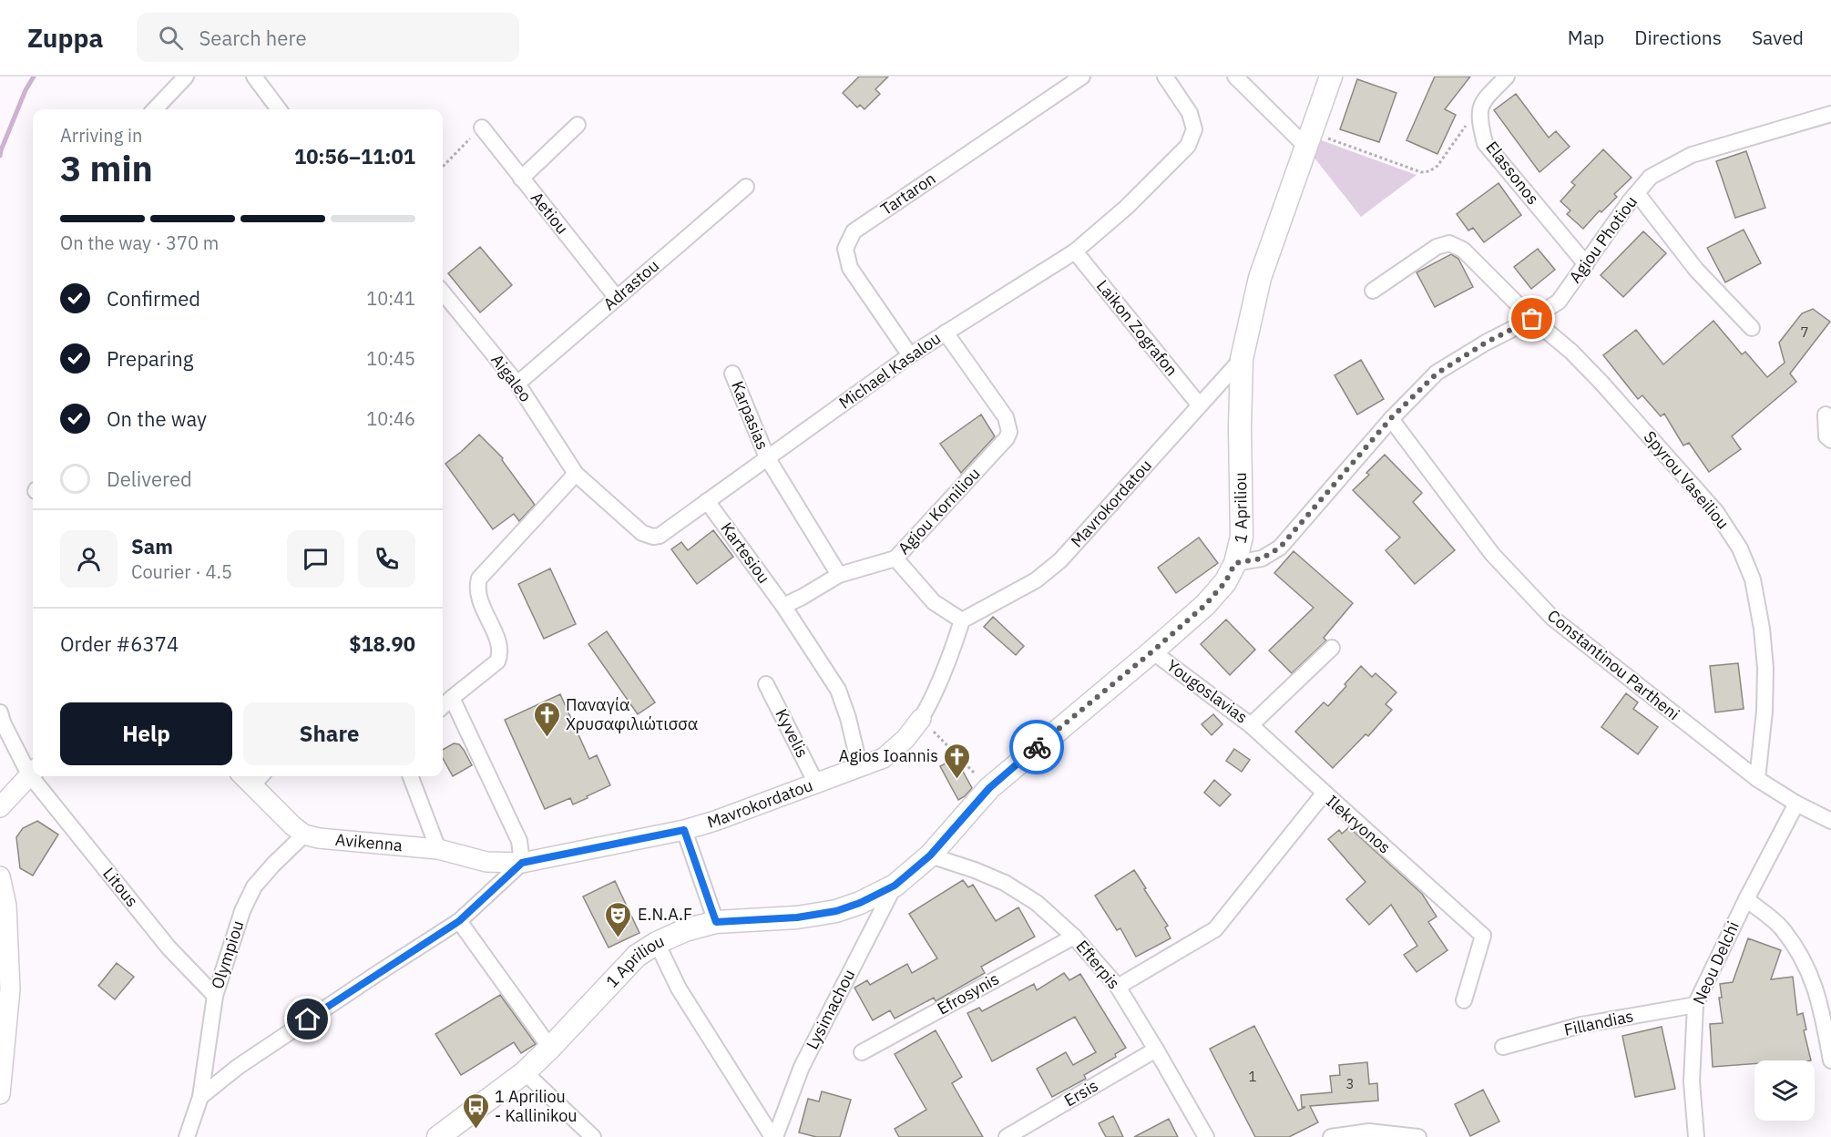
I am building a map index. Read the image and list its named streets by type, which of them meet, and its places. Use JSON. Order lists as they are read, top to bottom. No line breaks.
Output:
{"streets":{"main road":["1 Apriliou"],"street":["Elassonos","Tartaron","Aetiou","Agiou Photiou","Adrastou","Laikon Zografon","Michael Kasalou","Aigaleo","Karpasias","Spyrou Vaseiliou","Mavrokordatou","Agiou Korniliou","Kartesiou","Constantinou Partheni","Yougoslavias","Kyvelis","Ilekryonos","Avikenna","Litous","Olympiou","Neou Delchi","Efterpis","Efrosynis","Lysimachou","Fillandias","Ersis"]},"crossings":[["Elassonos","Agiou Photiou"],["Tartaron","Michael Kasalou"],["Aetiou","Adrastou"],["Agiou Photiou","Spyrou Vaseiliou"],["Agiou Photiou","1 Apriliou"],["Agiou Photiou","Constantinou Partheni"],["Adrastou","Aigaleo"],["Laikon Zografon","Michael Kasalou"],["Laikon Zografon","Mavrokordatou"],["Michael Kasalou","Aigaleo"],["Michael Kasalou","Karpasias"],["Michael Kasalou","Agiou Korniliou"],["Michael Kasalou","Kartesiou"],["Karpasias","Agiou Korniliou"],["Spyrou Vaseiliou","Constantinou Partheni"],["Mavrokordatou","1 Apriliou"],["Mavrokordatou","Kartesiou"],["Mavrokordatou","Kyvelis"],["Mavrokordatou","Avikenna"],["1 Apriliou","Yougoslavias"],["1 Apriliou","Efterpis"],["1 Apriliou","Lysimachou"],["Agiou Korniliou","Kartesiou"],["Constantinou Partheni","Neou Delchi"],["Ilekryonos","Efterpis"],["Avikenna","Olympiou"],["Litous","Olympiou"],["Neou Delchi","Fillandias"],["Efterpis","Efrosynis"],["Efterpis","Ersis"]],"places":{"church":["Παναγία Χρυσαφιλιώτισσα","Agios Ioannis"],"theatre":["E.N.A.F"],"bus stop":["1 Apriliou - Kallinikou"]},"house_numbers":["7","1","3"],"page":{"header":"Zuppa","search":"Search here","nav":["Map","Directions","Saved"],"heading":["3 min","Arriving in","10:56–11:01"],"panel":["Sam","Courier · 4.5","Order #6374","$18.90"],"bar":"On the way · 370 m","list":[["Confirmed","10:41"],["Preparing","10:45"],["On the way","10:46"],"Delivered"],"buttons":["Help","Share"]}}
